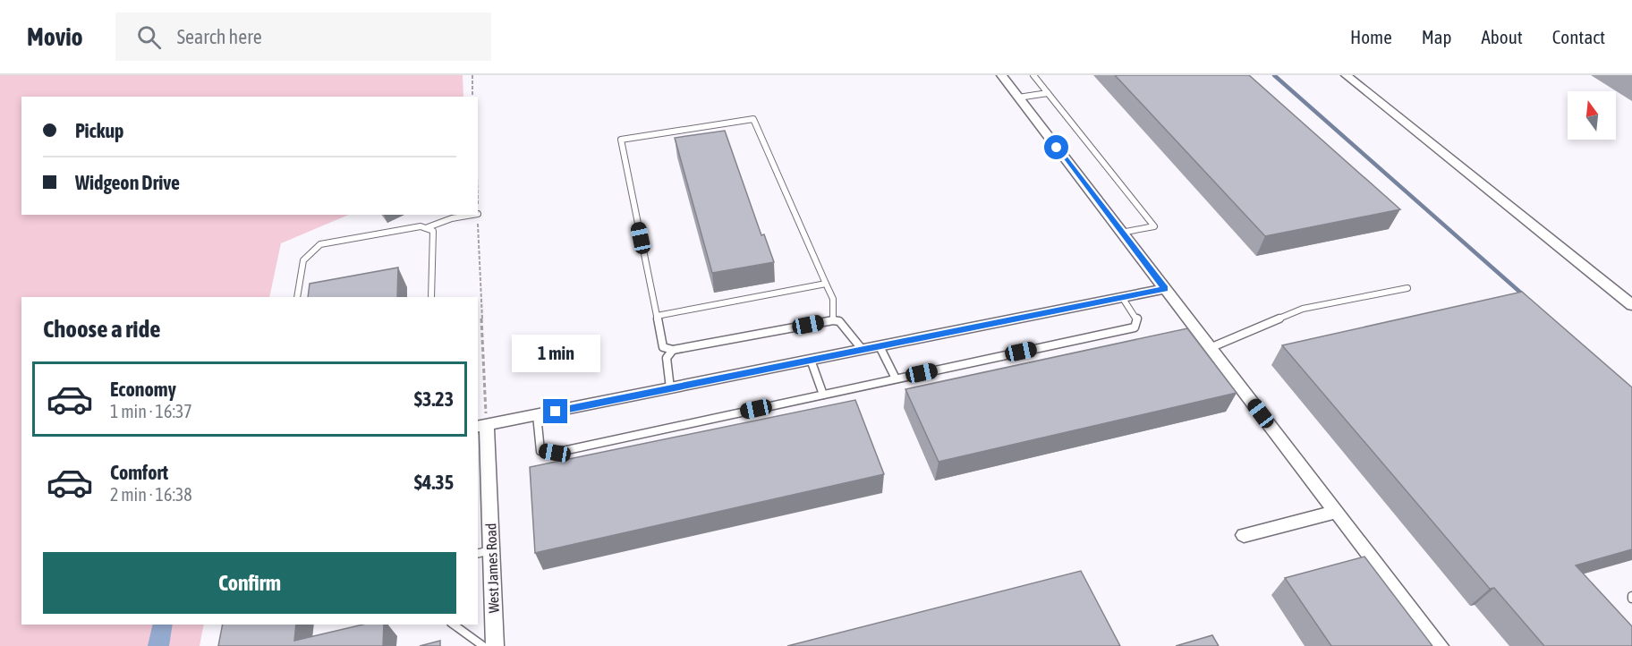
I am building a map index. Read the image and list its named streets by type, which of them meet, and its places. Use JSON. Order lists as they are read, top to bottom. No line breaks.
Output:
{"streets":{"street":["West James Road"]},"north":"top","page":{"header":"Movio","search":"Search here","nav":["Home","Map","About","Contact"],"banner":["Pickup","Widgeon Drive"],"heading":"Choose a ride","bubble":"1 min","list":[{"name":"Economy","note":"1 min · 16:37","value":"$3.23"},{"name":"Comfort","note":"2 min · 16:38","value":"$4.35"}],"buttons":"Confirm"}}
